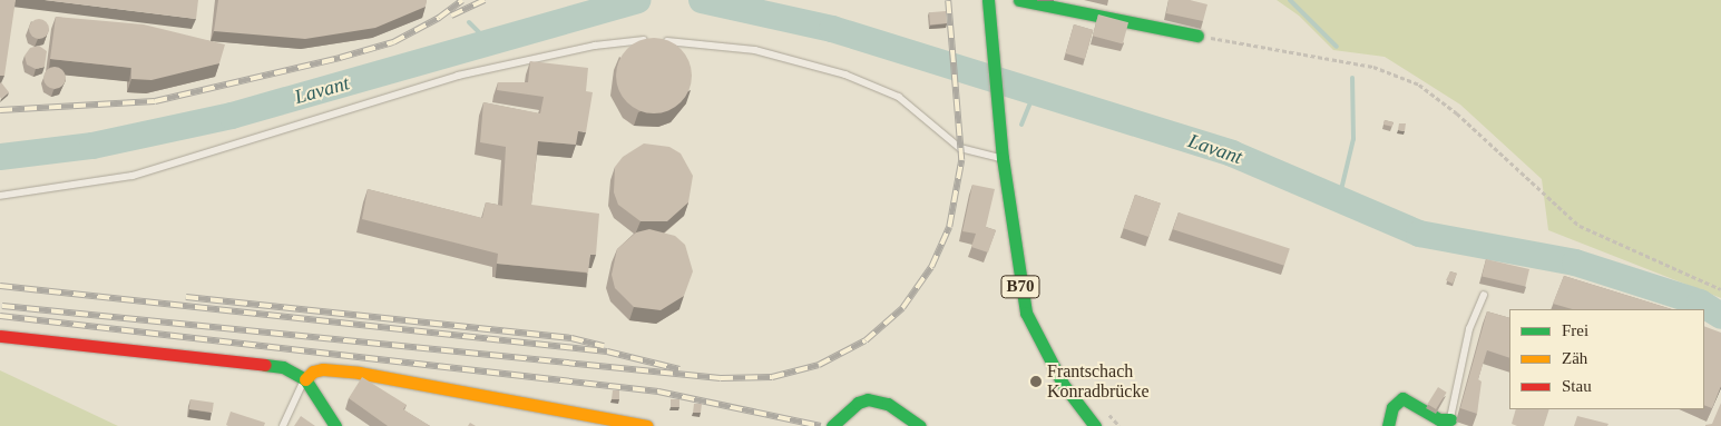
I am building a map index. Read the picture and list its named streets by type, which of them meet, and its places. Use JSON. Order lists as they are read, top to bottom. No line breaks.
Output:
{"streets":{"street":["B70"]},"water":["Lavant"],"places":["Frantschach Konradbrücke"],"legend":["Frei","Zäh","Stau"]}
